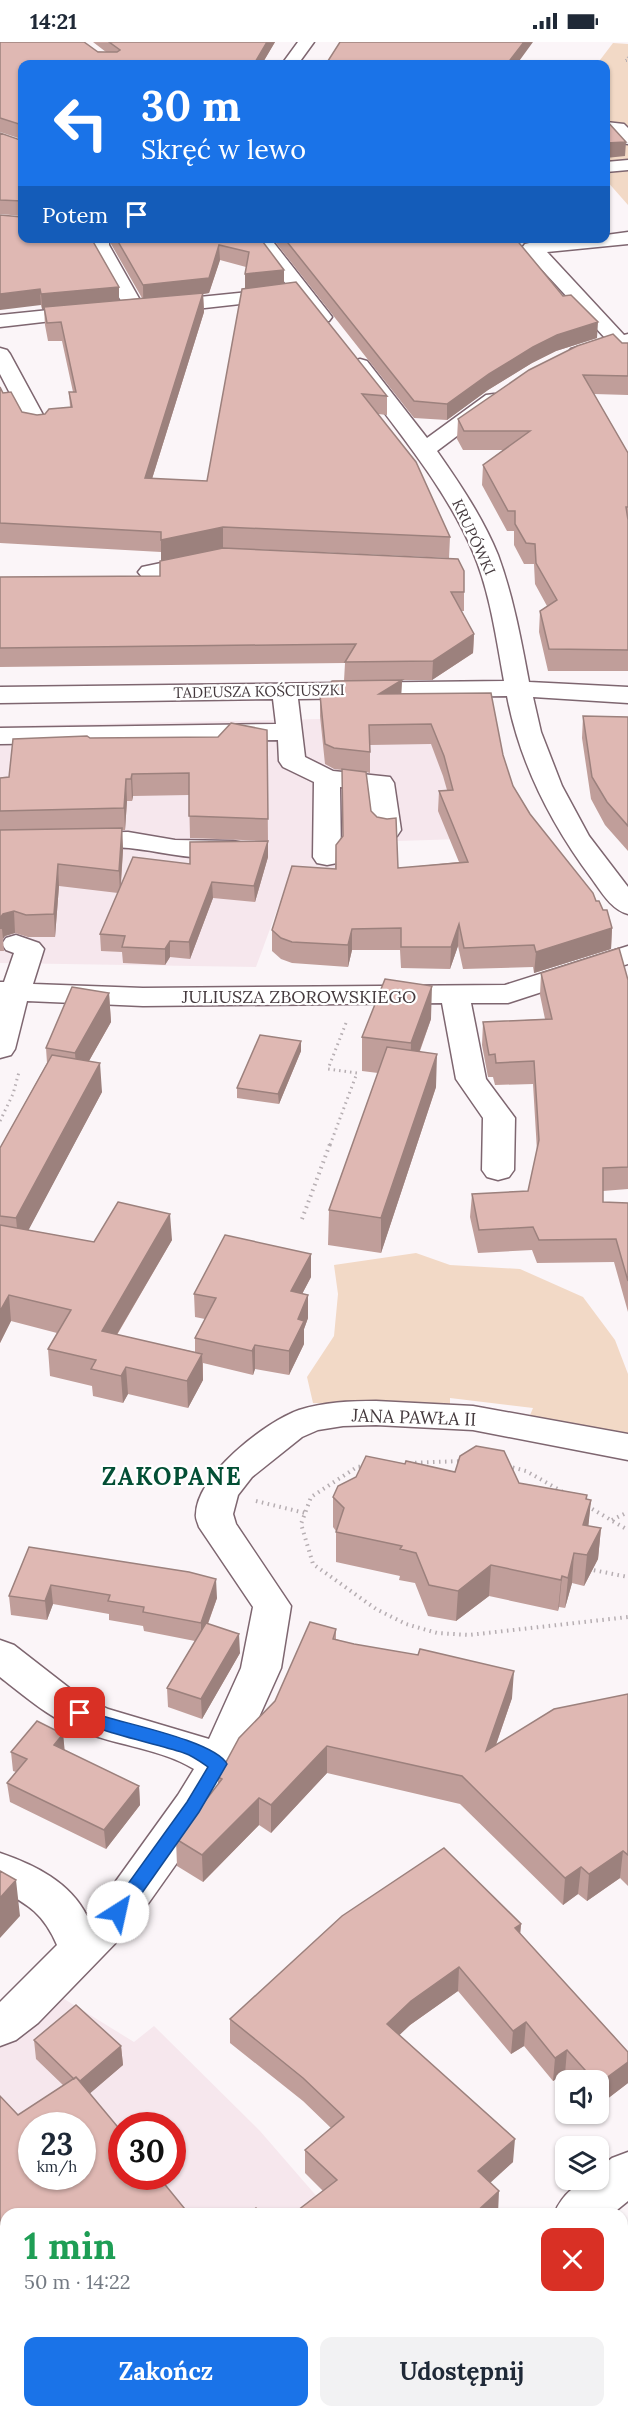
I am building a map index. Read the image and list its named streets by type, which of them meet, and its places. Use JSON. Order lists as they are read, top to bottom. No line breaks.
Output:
{"streets":{"street":["KRUPÓWKI","TADEUSZA KOŚCIUSZKI","JULIUSZA ZBOROWSKIEGO","JANA PAWŁA II"]},"crossings":[["KRUPÓWKI","TADEUSZA KOŚCIUSZKI"]],"districts":["ZAKOPANE"],"page":{"status":"14:21","turn":["30 m","Skręć w lewo"],"then":"Potem","speed":"23 km/h","limit":"30","heading":["1 min","50 m · 14:22"],"buttons":["Zakończ","Udostępnij"]}}
